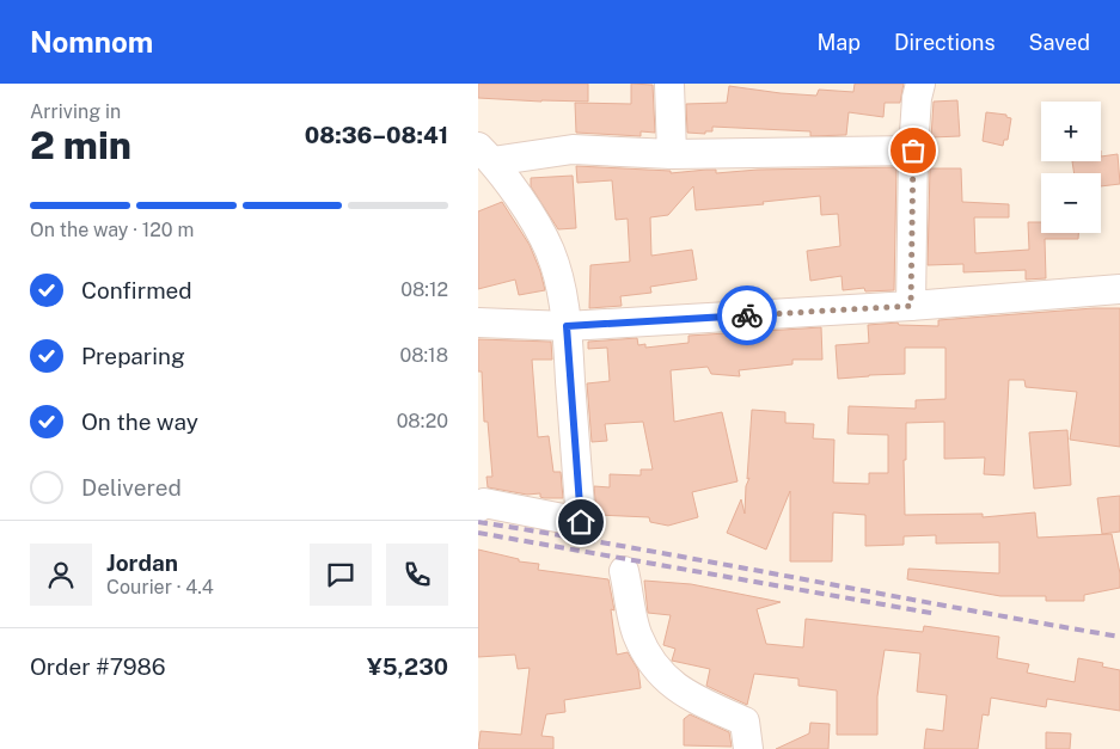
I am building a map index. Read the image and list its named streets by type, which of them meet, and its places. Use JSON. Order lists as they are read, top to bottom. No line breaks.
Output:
{"page":{"header":"Nomnom","nav":["Map","Directions","Saved"],"heading":["2 min","Arriving in","08:36–08:41"],"panel":["Jordan","Courier · 4.4","Order #7986","¥5,230"],"map_buttons":["+","−"],"bar":"On the way · 120 m","list":[["Confirmed","08:12"],["Preparing","08:18"],["On the way","08:20"],"Delivered"]}}
